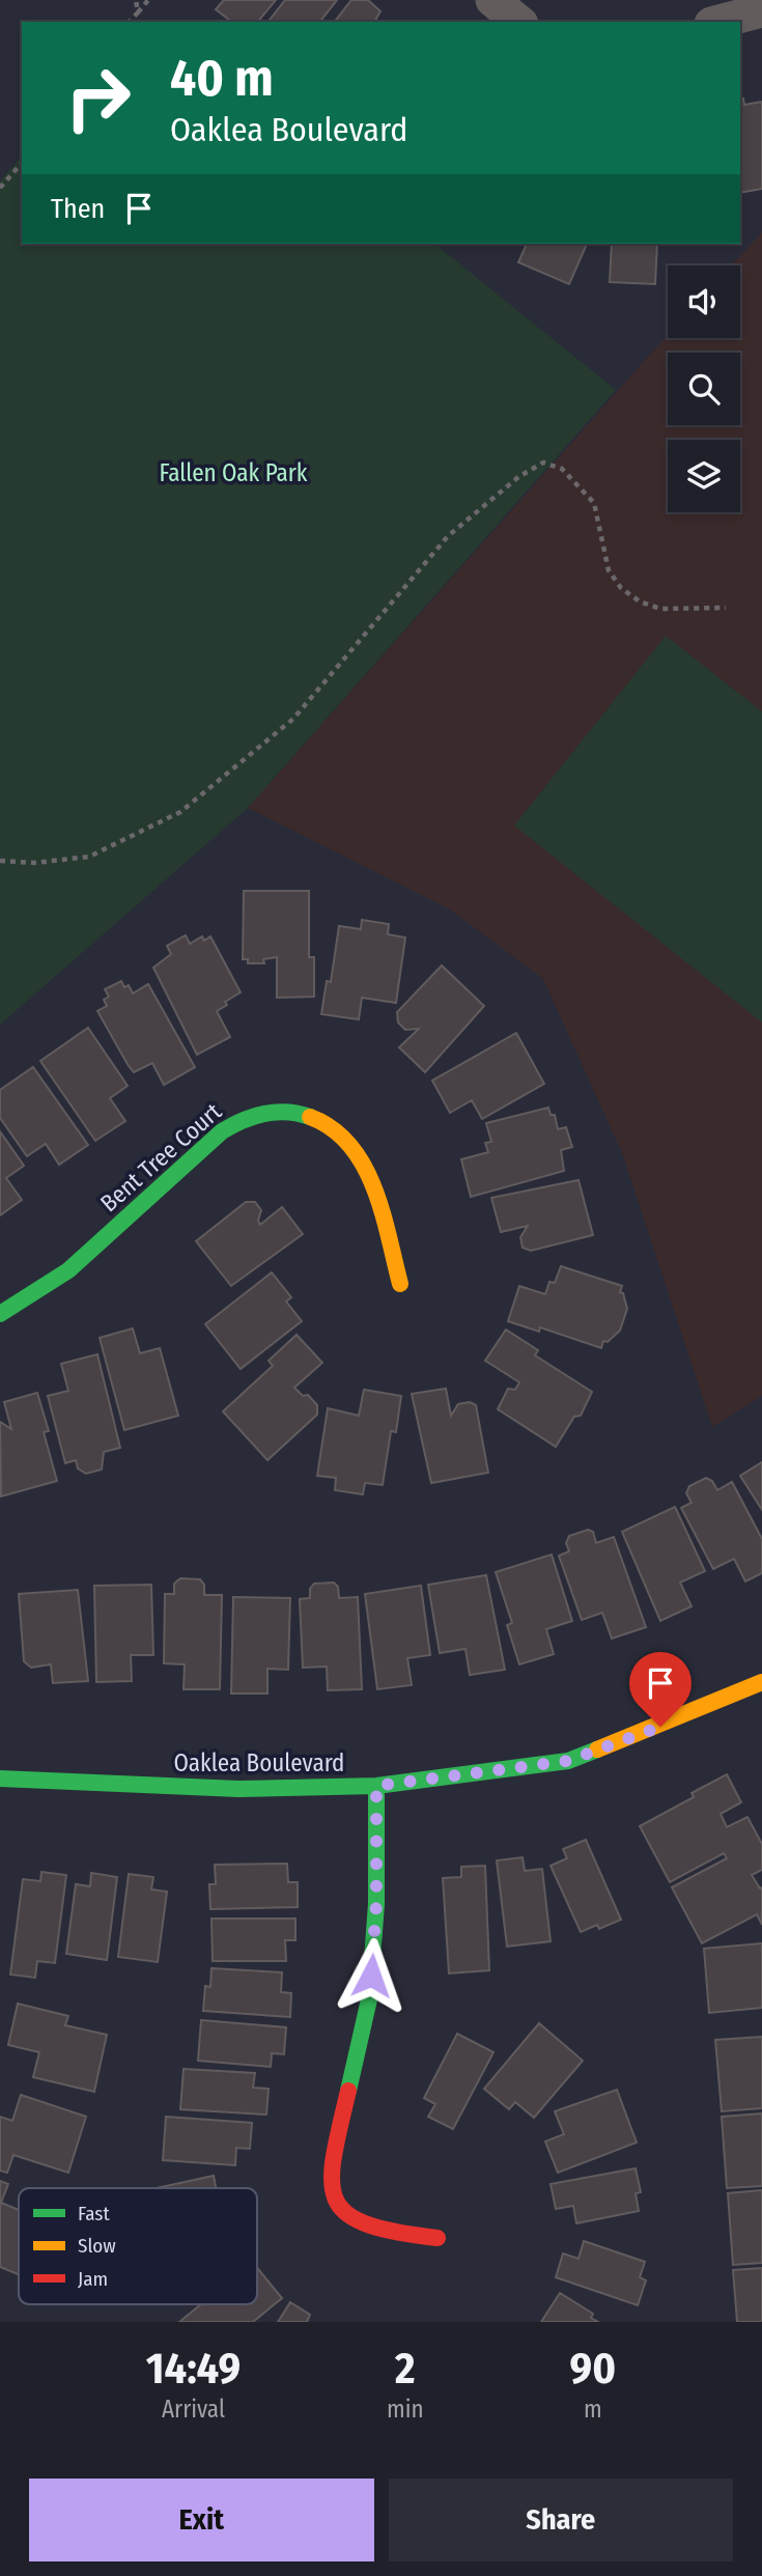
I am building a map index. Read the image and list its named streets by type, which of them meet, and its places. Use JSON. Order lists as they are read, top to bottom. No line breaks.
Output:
{"streets":{"street":["Bent Tree Court","Oaklea Boulevard"]},"parks":["Fallen Oak Park"],"legend":["Fast","Slow","Jam"],"page":{"turn":["40 m","Oaklea Boulevard"],"then":"Then","eta":["14:49","Arrival","2","min","90","m"],"buttons":["Exit","Share"]}}
